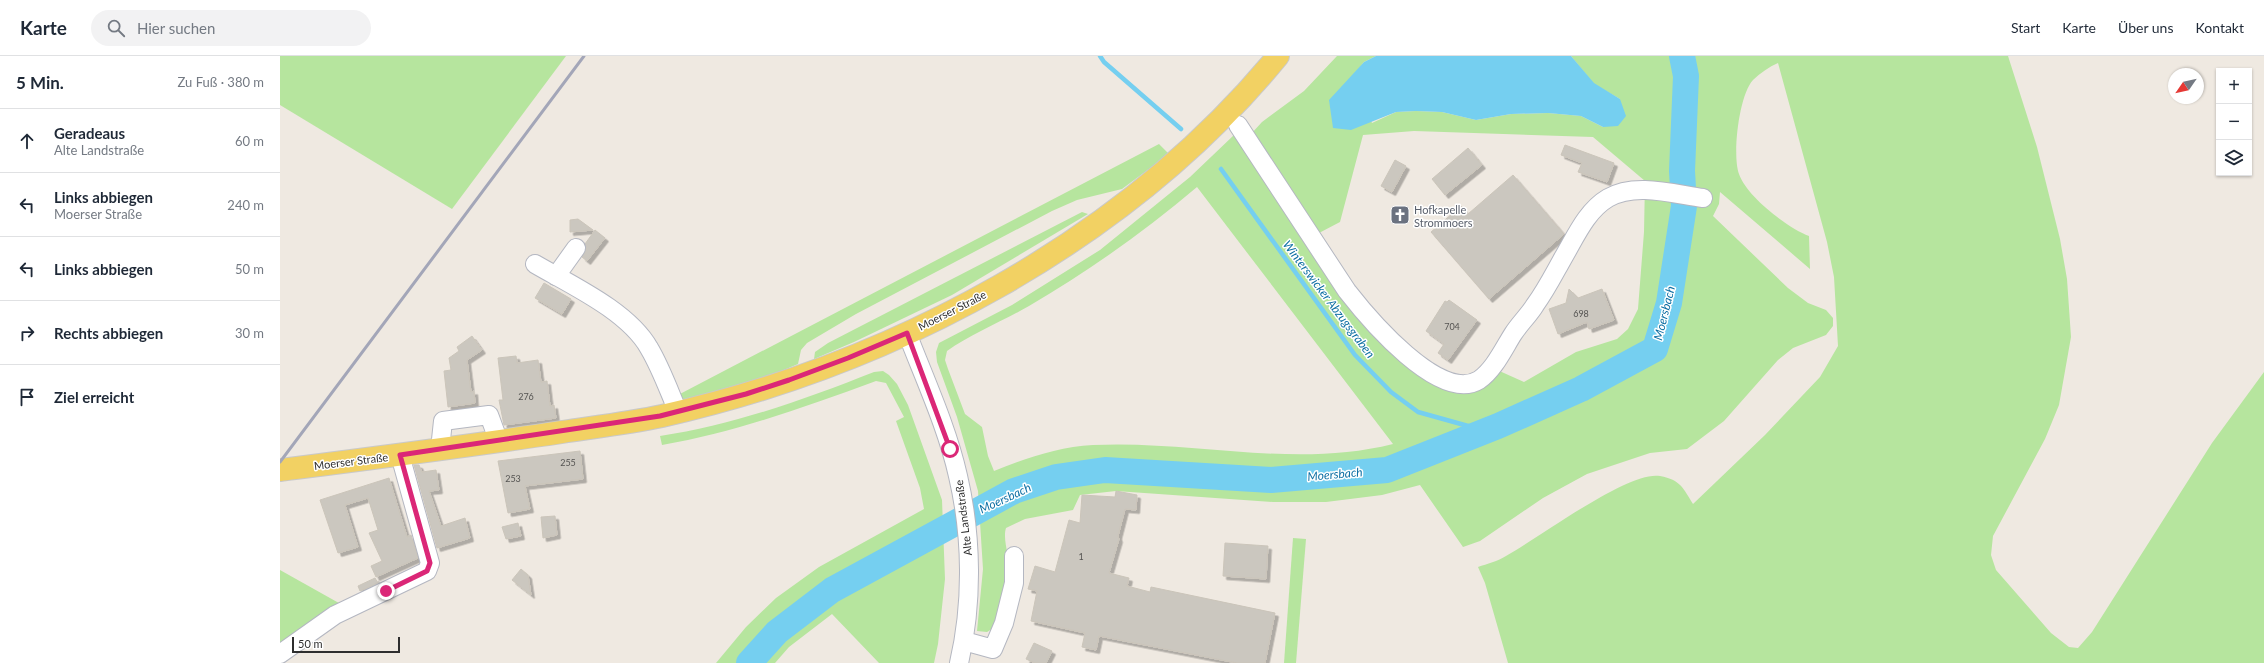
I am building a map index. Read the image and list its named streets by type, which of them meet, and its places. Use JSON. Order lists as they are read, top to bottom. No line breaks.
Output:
{"streets":{"main road":["Moerser Straße"],"street":["Alte Landstraße"]},"crossings":[["Moerser Straße","Alte Landstraße"]],"water":["Winterswicker Abzugsgraben","Moersbach"],"places":{"church":["Hofkapelle Strommoers"]},"house_numbers":["698","704","276","255","253","1"],"scale_bar":"50 m","north":"bottom left","page":{"header":"Karte","search":"Hier suchen","nav":["Start","Karte","Über uns","Kontakt"],"heading":["5 Min.","Zu Fuß · 380 m"],"map_buttons":["+","−"],"list":[["Geradeaus","Alte Landstraße","60 m"],["Links abbiegen","Moerser Straße","240 m"],["Links abbiegen","50 m"],["Rechts abbiegen","30 m"],"Ziel erreicht"],"scale":"50 m"}}
